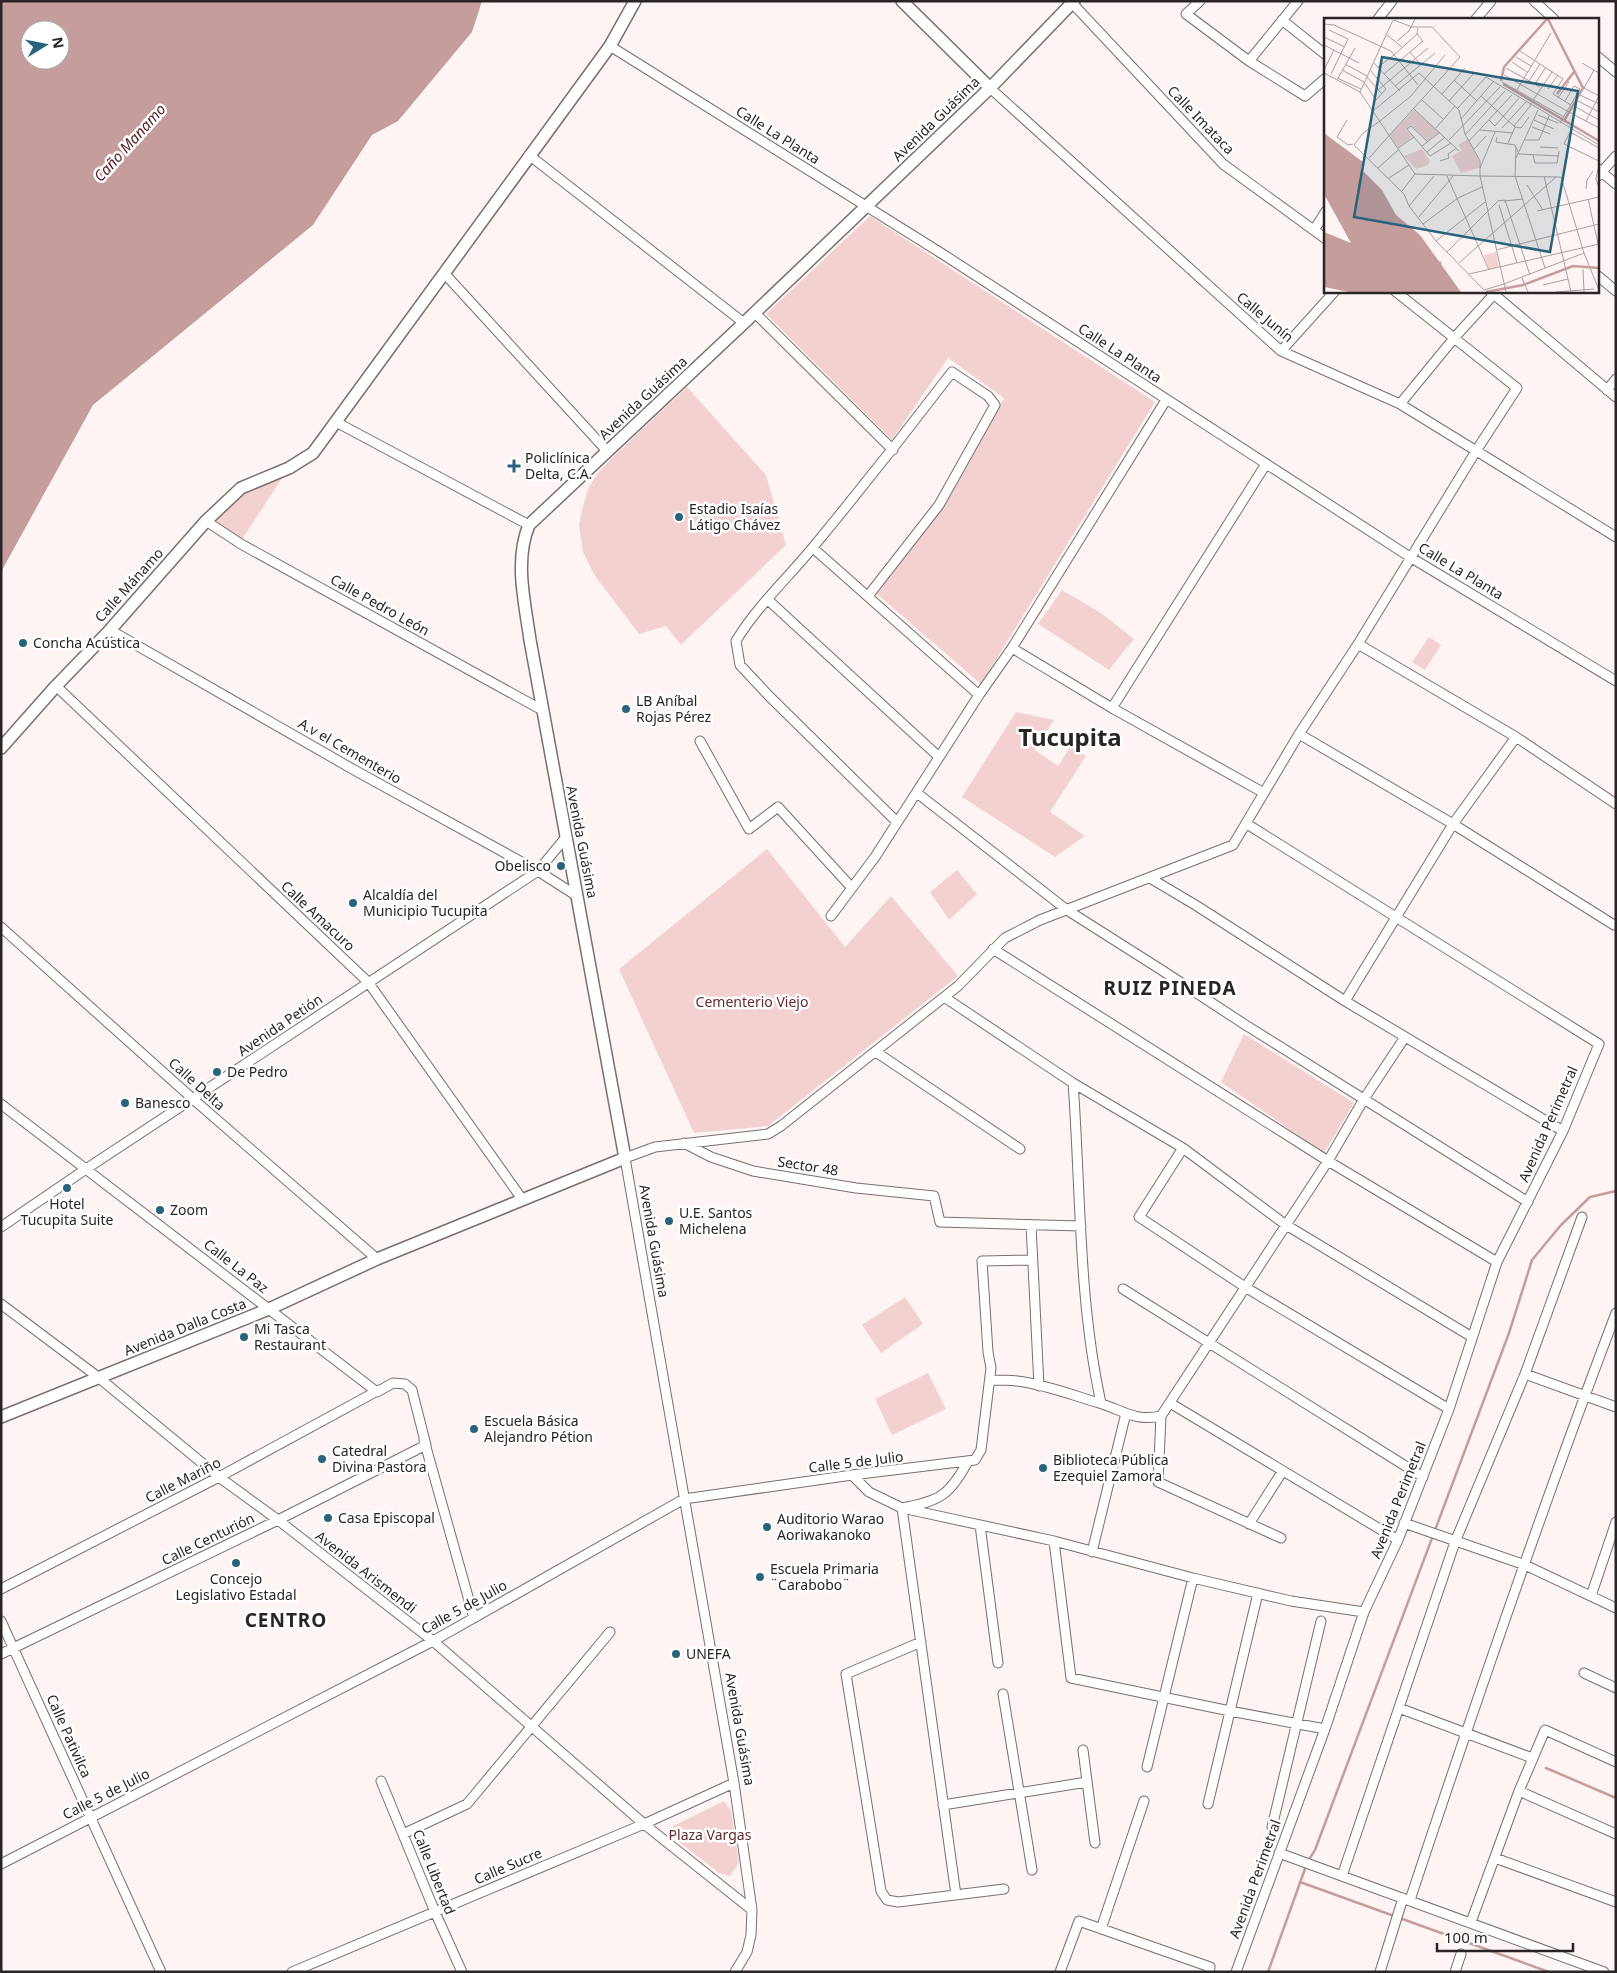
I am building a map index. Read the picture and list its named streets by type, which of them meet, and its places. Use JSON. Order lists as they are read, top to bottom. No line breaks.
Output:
{"streets":{"main road":["Avenida Guásima","Calle Mánamo","Avenida Dalla Costa"],"street":["Calle Imataca","Calle La Planta","Calle Junín","Calle Pedro León","A.v el Cementerio","Calle Amacuro","Avenida Petión","Calle Delta","Avenida Perimetral","Sector 48","Calle La Paz","Calle 5 de Julio","Calle Mariño","Calle Centurión","Avenida Arismendi","Calle Pativilca","Calle Sucre","Calle Libertad"]},"crossings":[["Avenida Guásima","Calle Imataca"],["Avenida Guásima","Calle La Planta"],["Avenida Guásima","Calle Junín"],["Avenida Guásima","Calle Pedro León"],["Avenida Guásima","A.v el Cementerio"],["Avenida Guásima","Avenida Petión"],["Avenida Guásima","Avenida Dalla Costa"],["Avenida Guásima","Calle 5 de Julio"],["Avenida Guásima","Avenida Arismendi"],["Avenida Guásima","Calle Sucre"],["Calle Mánamo","Calle Pedro León"],["Calle Mánamo","A.v el Cementerio"],["Calle Mánamo","Calle Amacuro"],["A.v el Cementerio","Avenida Petión"],["Calle Amacuro","Avenida Petión"],["Calle Amacuro","Avenida Dalla Costa"],["Avenida Petión","Calle Delta"],["Avenida Petión","Calle La Paz"],["Calle Delta","Avenida Dalla Costa"],["Calle La Paz","Avenida Dalla Costa"],["Calle La Paz","Calle Mariño"],["Avenida Dalla Costa","Avenida Arismendi"],["Calle 5 de Julio","Avenida Arismendi"],["Calle 5 de Julio","Calle Pativilca"],["Calle Mariño","Avenida Arismendi"],["Calle Centurión","Avenida Arismendi"],["Calle Centurión","Calle Pativilca"],["Avenida Arismendi","Calle Sucre"],["Calle Sucre","Calle Libertad"]],"districts":["Tucupita","RUIZ PINEDA","CENTRO"],"water":["Caño Manamo"],"parks":["Cementerio Viejo","Plaza Vargas"],"places":{"health":["Policlínica Delta, C.A."],"other":["Estadio Isaías Látigo Chávez","Concha Acústica","LB Aníbal Rojas Pérez","Obelisco","Alcaldía del Municipio Tucupita","De Pedro","Banesco","Hotel Tucupita Suite","Zoom","U.E. Santos Michelena","Mi Tasca Restaurant","Escuela Básica Alejandro Pétion","Catedral Divina Pastora","Biblioteca Pública Ezequiel Zamora","Casa Episcopal","Auditorio Warao Aoriwakanoko","Concejo Legislativo Estadal","Escuela Primaria ¨Carabobo¨","UNEFA"]},"scale_bar":"100 m","north":"right"}
